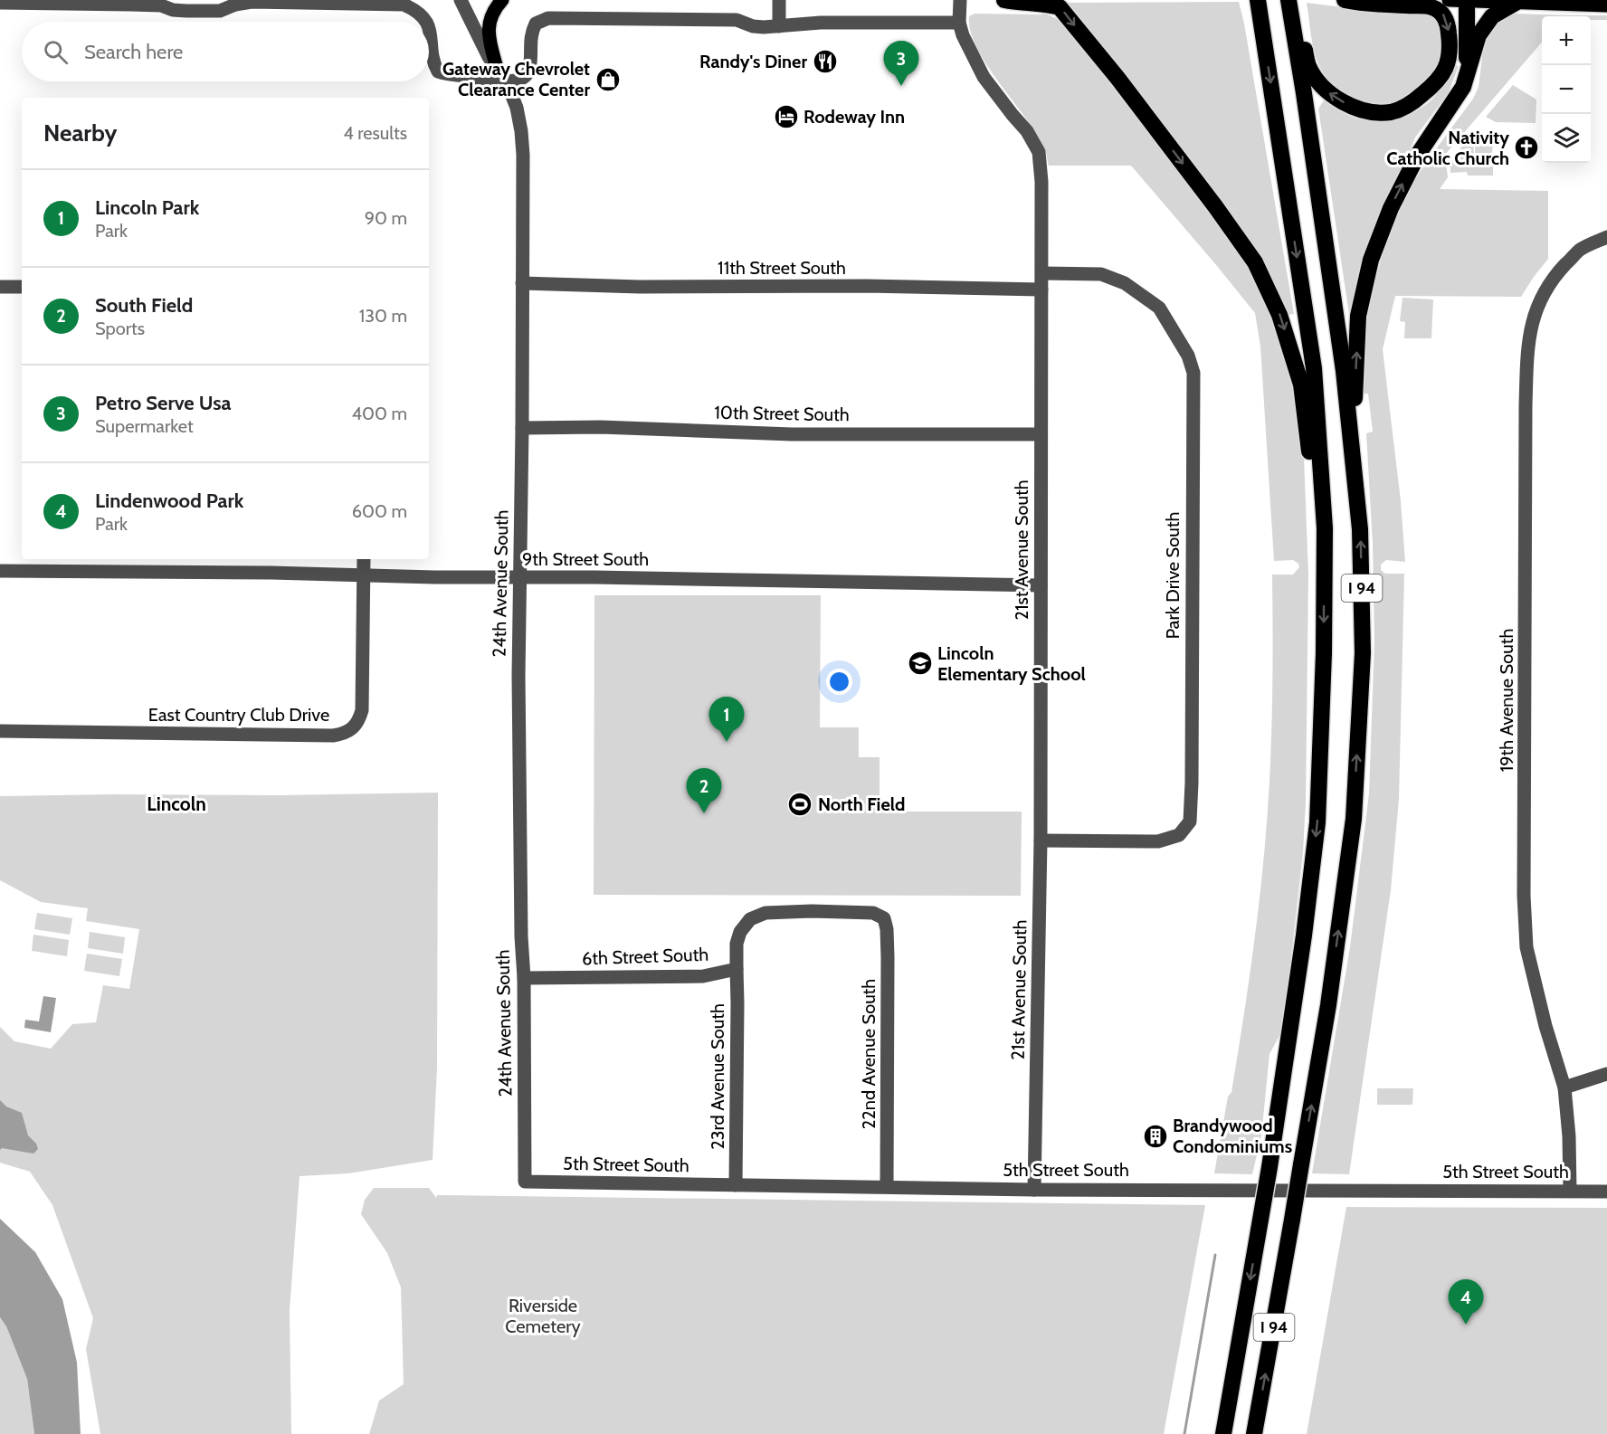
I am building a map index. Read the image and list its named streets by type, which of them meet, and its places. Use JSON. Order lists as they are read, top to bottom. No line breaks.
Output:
{"streets":{"highway":["I 94"],"street":["11th Street South","10th Street South","21st Avenue South","9th Street South","Park Drive South","24th Avenue South","19th Avenue South","East Country Club Drive","6th Street South","22nd Avenue South","23rd Avenue South","5th Street South"]},"crossings":[["11th Street South","21st Avenue South"],["11th Street South","24th Avenue South"],["10th Street South","21st Avenue South"],["10th Street South","24th Avenue South"],["21st Avenue South","9th Street South"],["21st Avenue South","Park Drive South"],["21st Avenue South","5th Street South"],["9th Street South","24th Avenue South"],["9th Street South","East Country Club Drive"],["24th Avenue South","6th Street South"],["24th Avenue South","5th Street South"],["19th Avenue South","5th Street South"],["6th Street South","22nd Avenue South"],["6th Street South","23rd Avenue South"],["22nd Avenue South","23rd Avenue South"],["22nd Avenue South","5th Street South"],["23rd Avenue South","5th Street South"]],"districts":["Lincoln"],"parks":["Riverside Cemetery"],"places":{"restaurant":["Randy's Diner"],"shop":["Gateway Chevrolet Clearance Center"],"hotel":["Rodeway Inn"],"church":["Nativity Catholic Church"],"school or university":["Lincoln Elementary School"],"sports":["North Field"],"building":["Brandywood Condominiums"]},"page":{"map_buttons":["+","−"],"search":"Search here","pins":["3","1","2","4"],"heading":["Nearby","4 results"],"list":[{"mark":"1","name":"Lincoln Park","note":"Park","value":"90 m"},{"mark":"2","name":"South Field","note":"Sports","value":"130 m"},{"mark":"3","name":"Petro Serve Usa","note":"Supermarket","value":"400 m"},{"mark":"4","name":"Lindenwood Park","note":"Park","value":"600 m"}]}}
